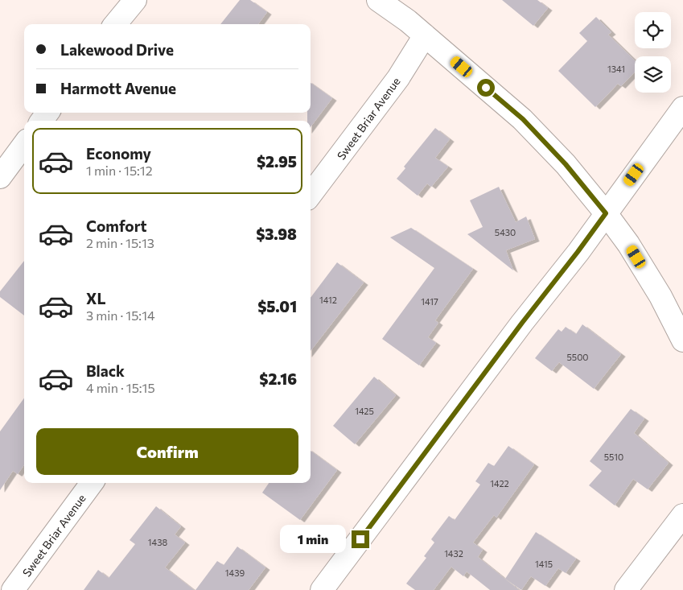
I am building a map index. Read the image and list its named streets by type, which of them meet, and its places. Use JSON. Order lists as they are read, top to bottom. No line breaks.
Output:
{"streets":{"street":["Sweet Briar Avenue"]},"house_numbers":["1341","5430","1412","1417","5500","1425","5510","1422","1438","1432","1415","1439"],"page":{"banner":["Lakewood Drive","Harmott Avenue"],"list":[{"name":"Economy","note":"1 min · 15:12","value":"$2.95"},{"name":"Comfort","note":"2 min · 15:13","value":"$3.98"},{"name":"XL","note":"3 min · 15:14","value":"$5.01"},{"name":"Black","note":"4 min · 15:15","value":"$2.16"}],"buttons":"Confirm","bubble":"1 min"}}
